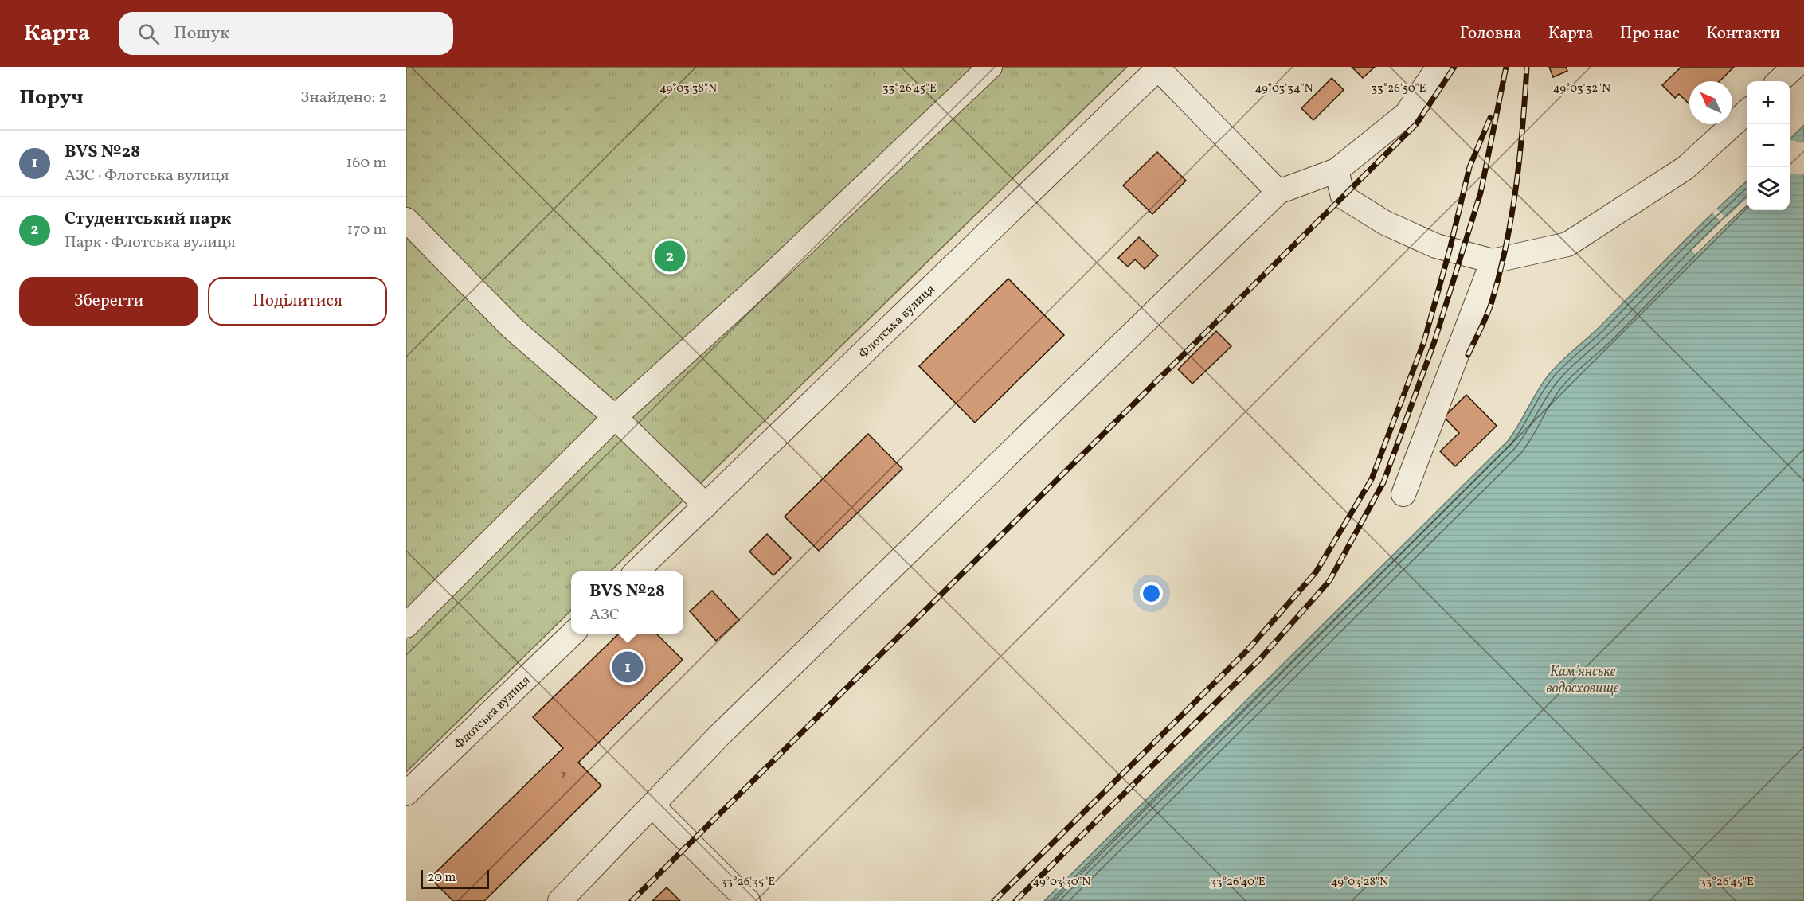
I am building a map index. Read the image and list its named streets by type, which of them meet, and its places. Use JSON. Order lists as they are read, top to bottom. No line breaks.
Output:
{"streets":{"street":["Флотська вулиця"]},"water":["Кам'янське водосховище"],"house_numbers":["2"],"scale_bar":"20 m","north":"top left","page":{"header":"Карта","search":"Пошук","nav":["Головна","Карта","Про нас","Контакти"],"heading":["Поруч","Знайдено: 2"],"map_buttons":["+","−"],"list":[{"mark":"1","name":"BVS №28","note":"АЗС · Флотська вулиця","value":"160 m"},{"mark":"2","name":"Студентський парк","note":"Парк · Флотська вулиця","value":"170 m"}],"pins":["2","1"],"buttons":["Зберегти","Поділитися"],"popup":["BVS №28","АЗС"],"scale":"20 m"},"coordinates":["33°26'50\"E","49°03'38\"N","33°26'45\"E","49°03'34\"N","49°03'32\"N","49°03'30\"N","49°03'28\"N","33°26'35\"E","33°26'40\"E"]}
